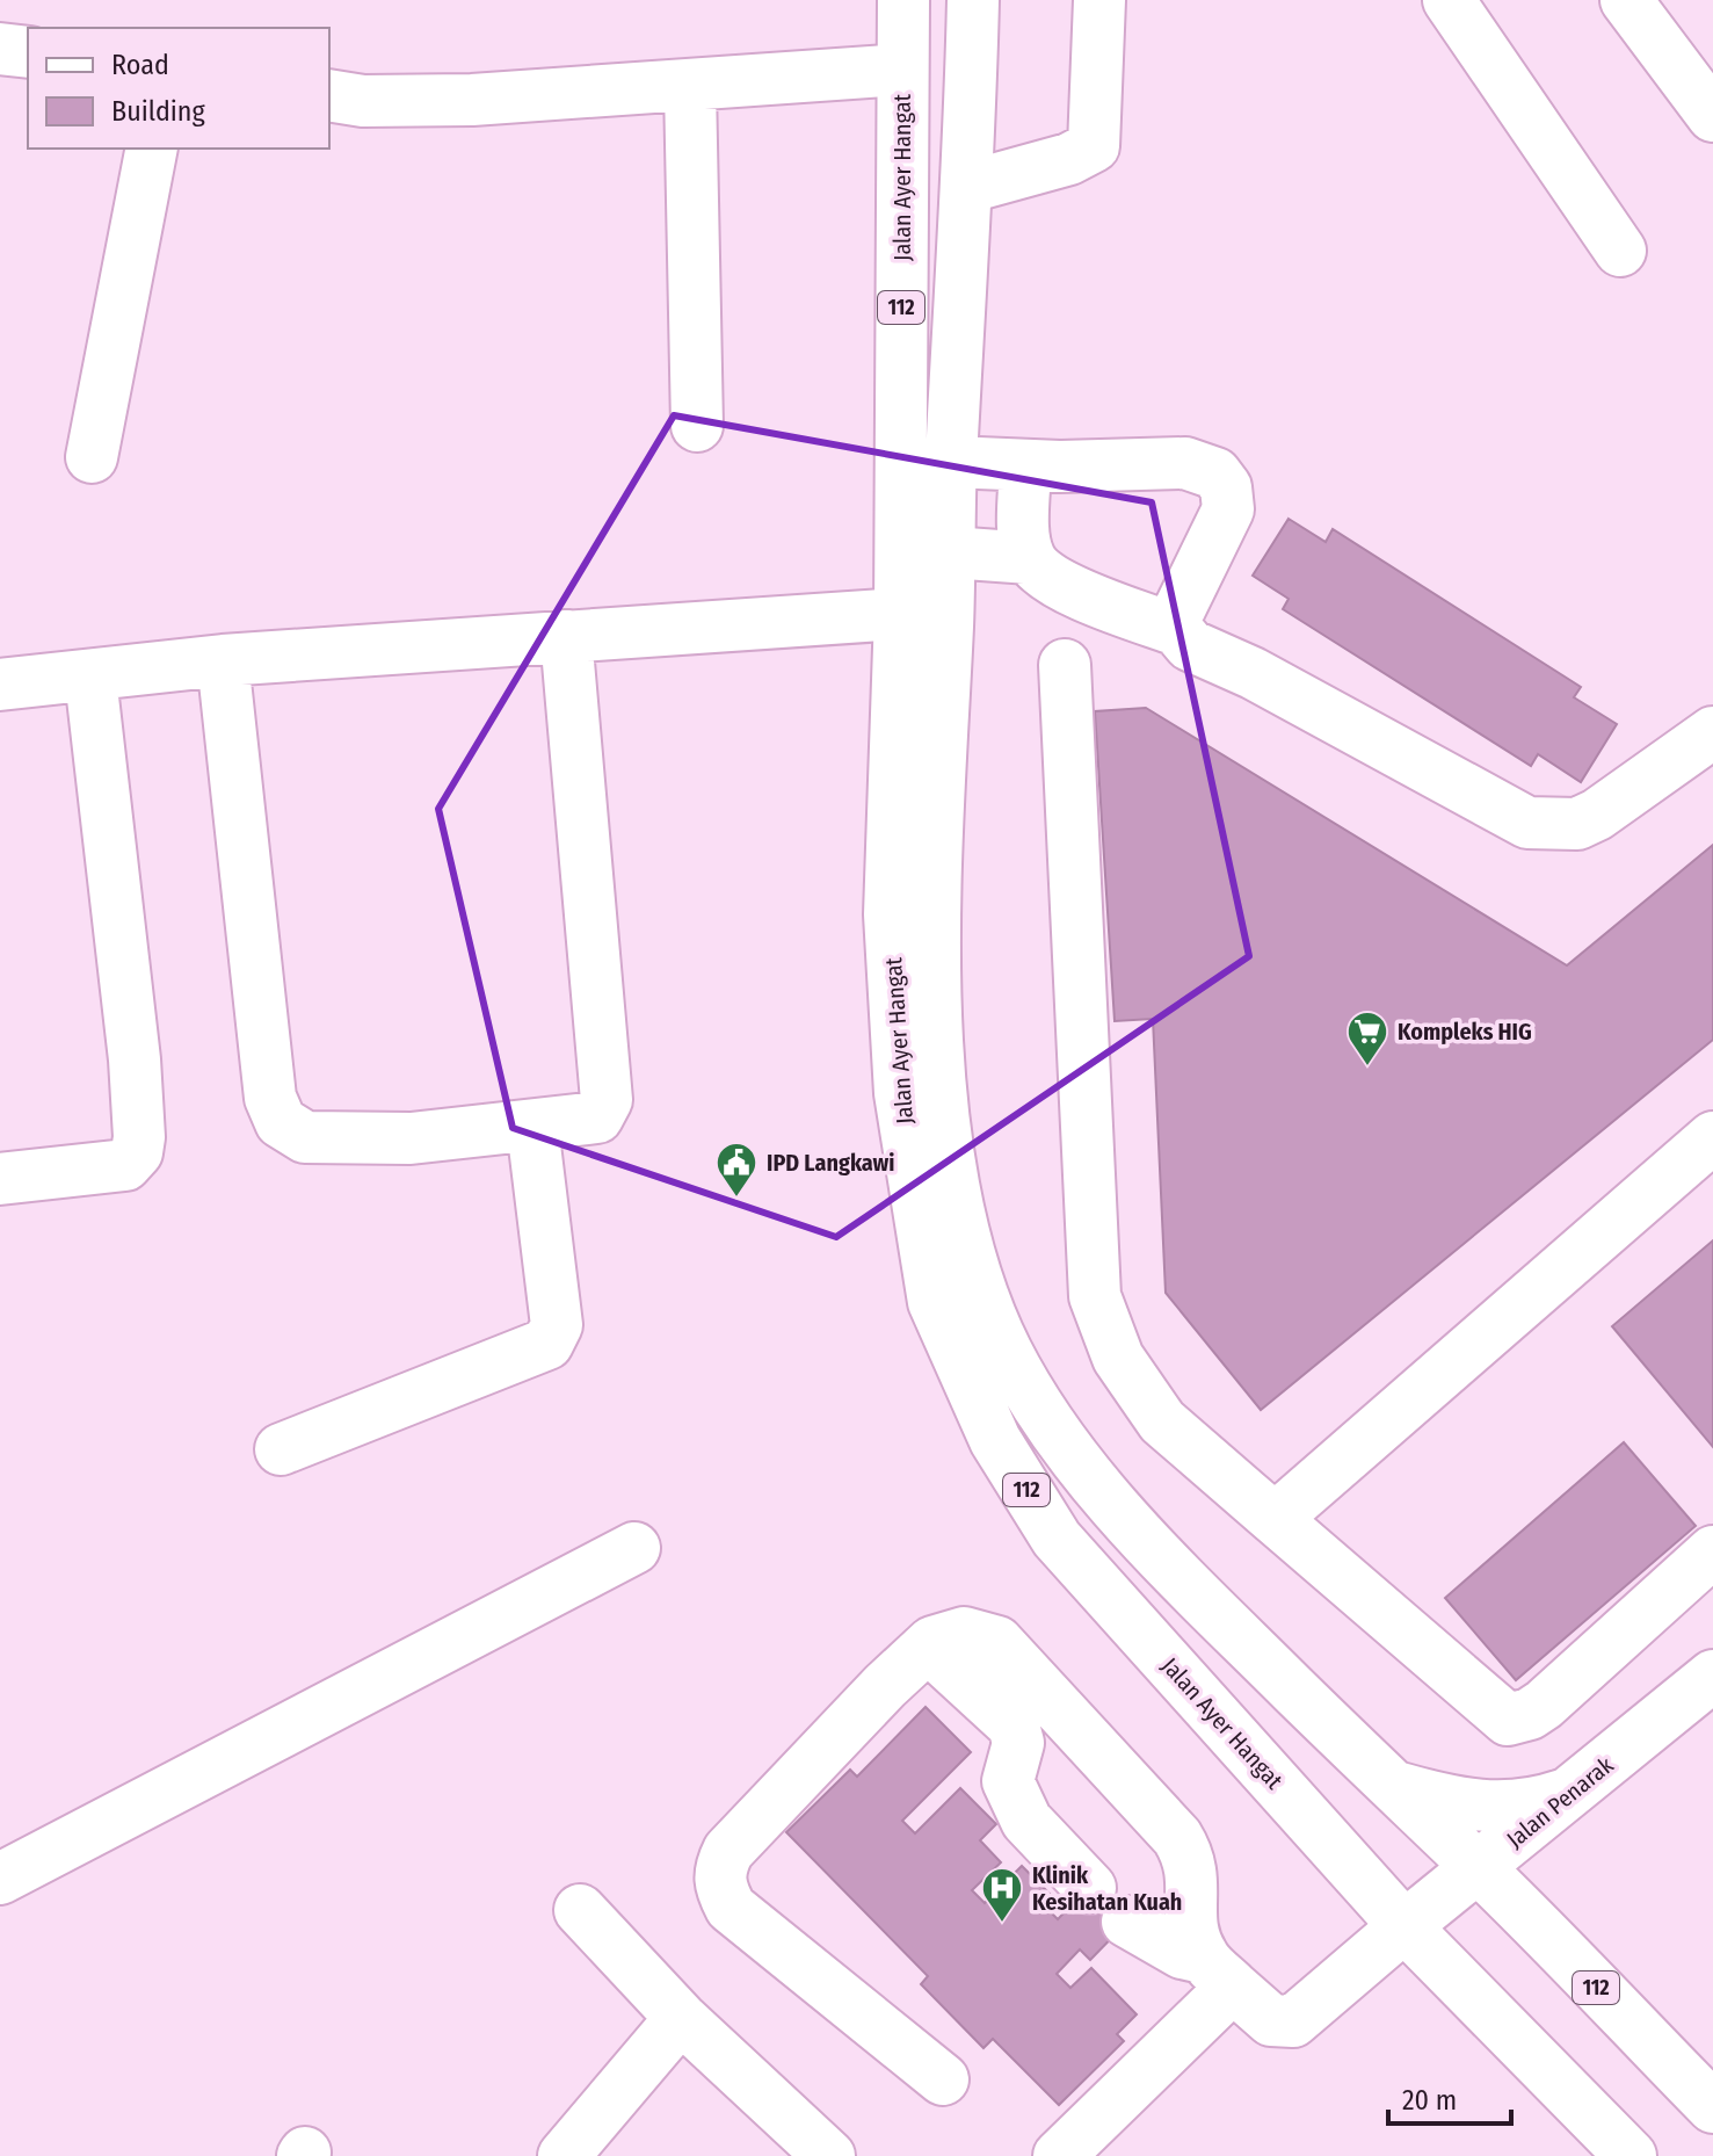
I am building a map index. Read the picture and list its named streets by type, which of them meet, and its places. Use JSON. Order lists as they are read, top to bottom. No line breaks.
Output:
{"streets":{"main road":["Jalan Ayer Hangat","112","Jalan Penarak"]},"crossings":[["Jalan Ayer Hangat","Jalan Penarak"]],"places":{"supermarket":["Kompleks HIG"],"public building":["IPD Langkawi"],"hospital":["Klinik Kesihatan Kuah"]},"legend":["Road","Building"],"scale_bar":"20 m"}
